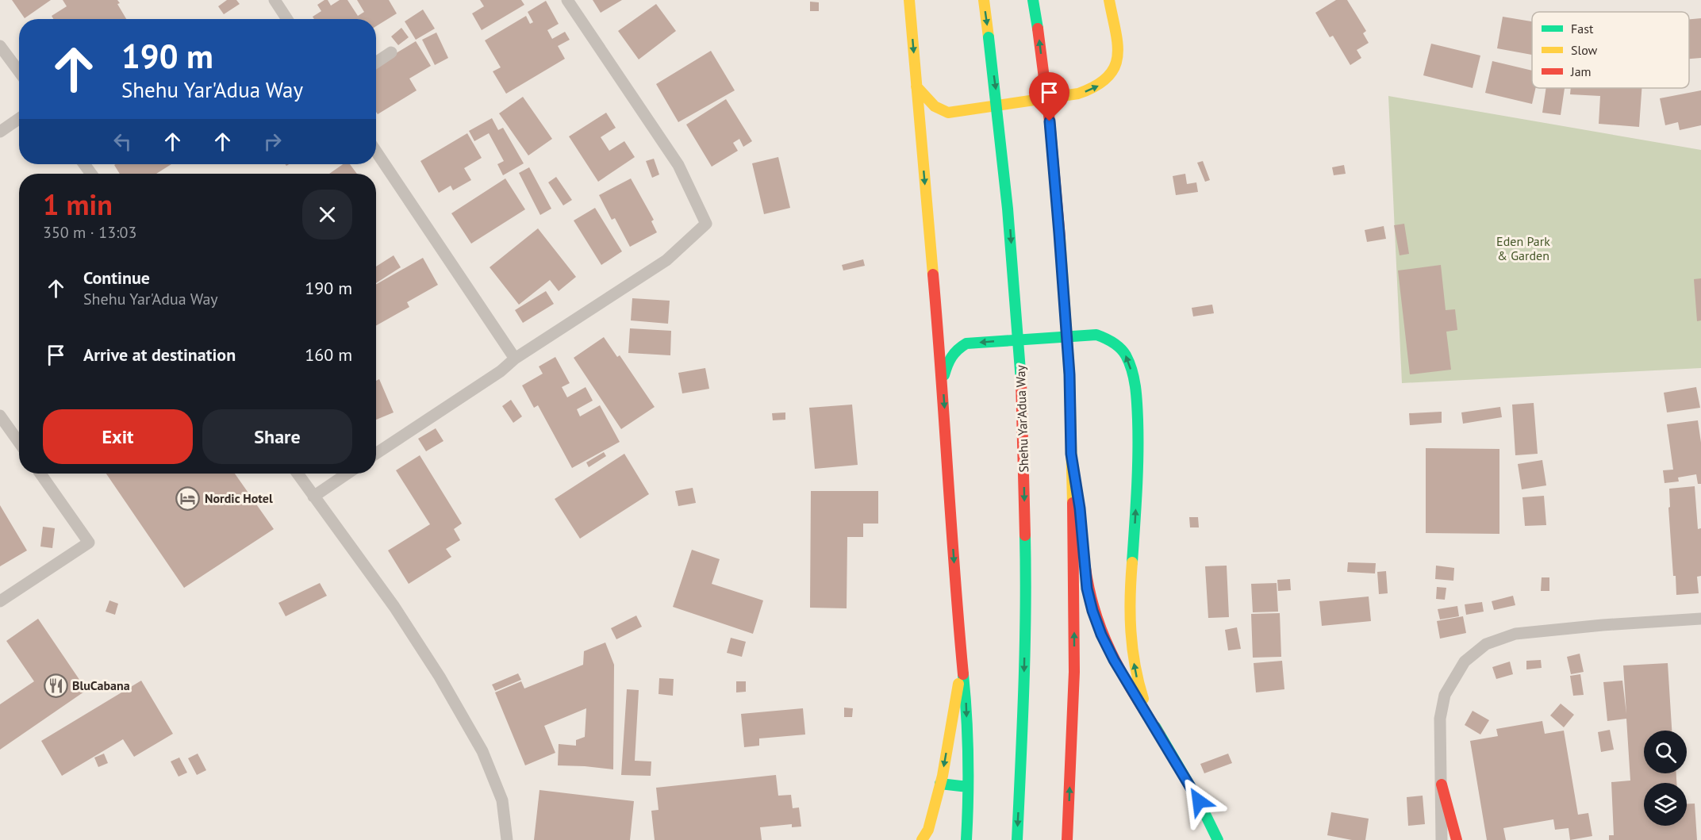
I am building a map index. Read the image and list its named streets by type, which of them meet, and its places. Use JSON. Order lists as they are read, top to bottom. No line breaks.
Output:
{"streets":{"main road":["Shehu Yar'Adua Way"]},"parks":["Eden Park & Garden"],"places":{"hotel":["Nordic Hotel"],"restaurant":["BluCabana"]},"legend":["Fast","Slow","Jam"],"page":{"turn":["190 m","Shehu Yar'Adua Way"],"heading":["1 min","350 m · 13:03"],"list":[{"name":"Continue","note":"Shehu Yar'Adua Way","value":"190 m"},{"name":"Arrive at destination","value":"160 m"}],"buttons":["Exit","Share"]}}
